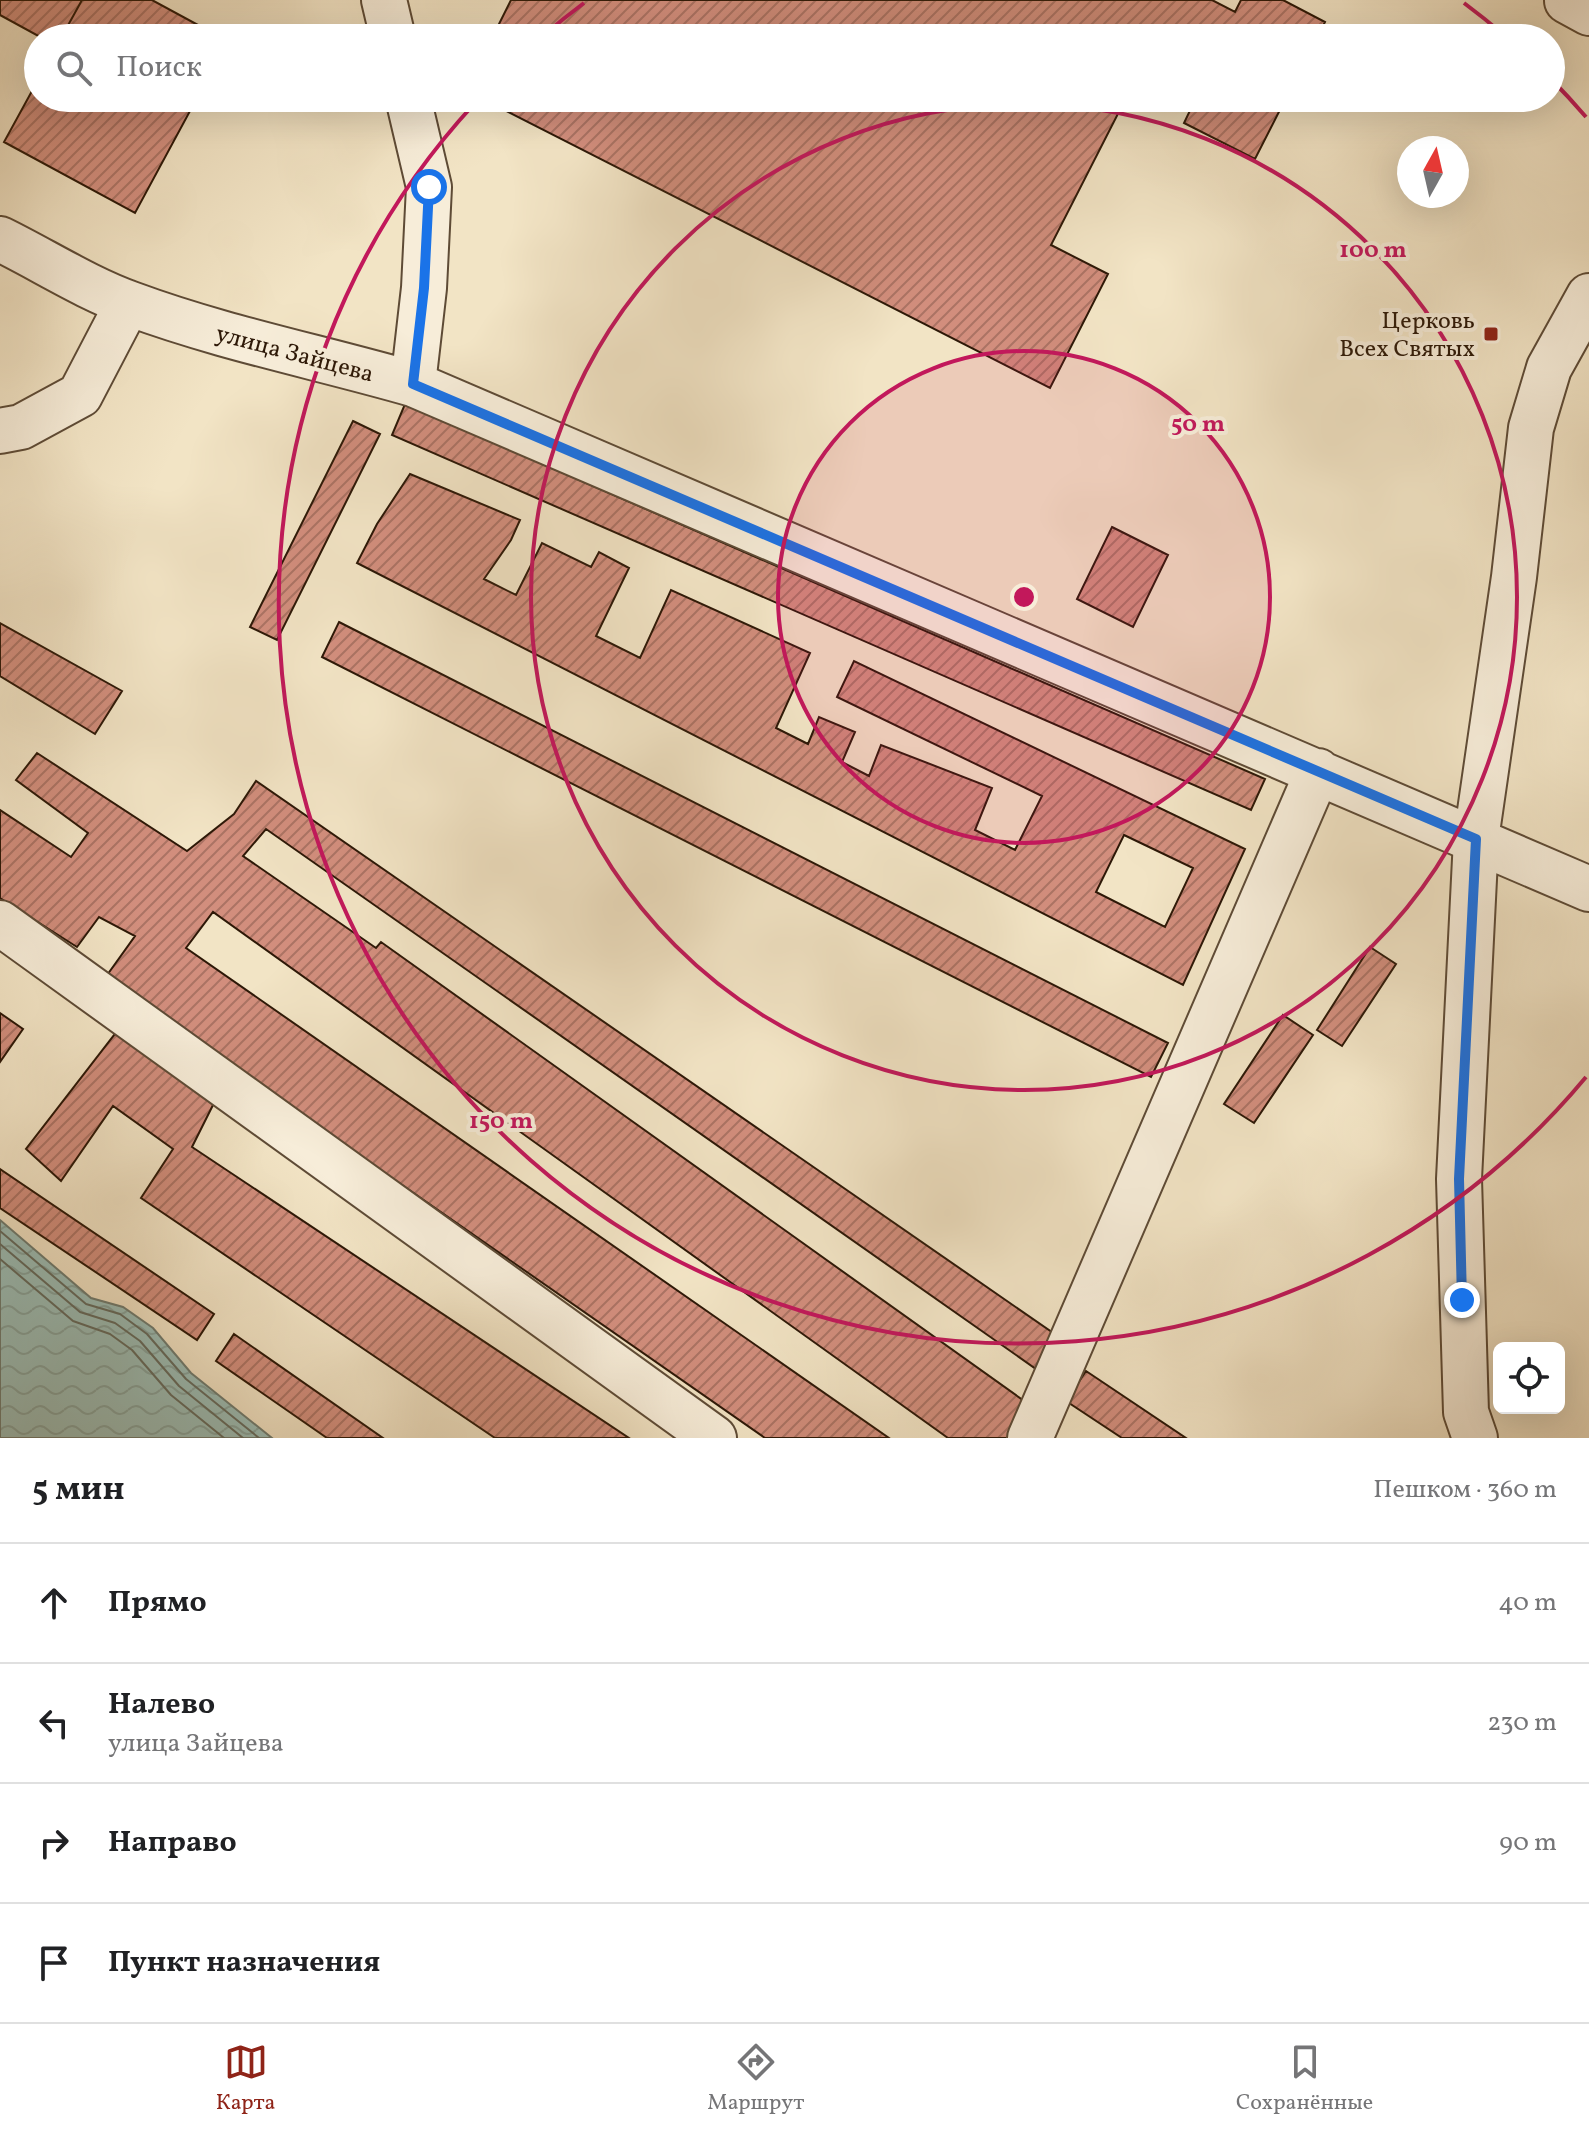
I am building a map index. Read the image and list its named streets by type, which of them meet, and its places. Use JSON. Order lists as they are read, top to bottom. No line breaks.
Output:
{"streets":{"street":["улица Зайцева"]},"places":{"transit":["Церковь Всех Святых"]},"north":"top","page":{"search":"Поиск","heading":["5 мин","Пешком · 360 m"],"list":[["Прямо","40 m"],["Налево","улица Зайцева","230 m"],["Направо","90 m"],"Пункт назначения"],"nav":["Карта","Маршрут","Сохранённые"]},"rings":["100 m","50 m","150 m"]}
